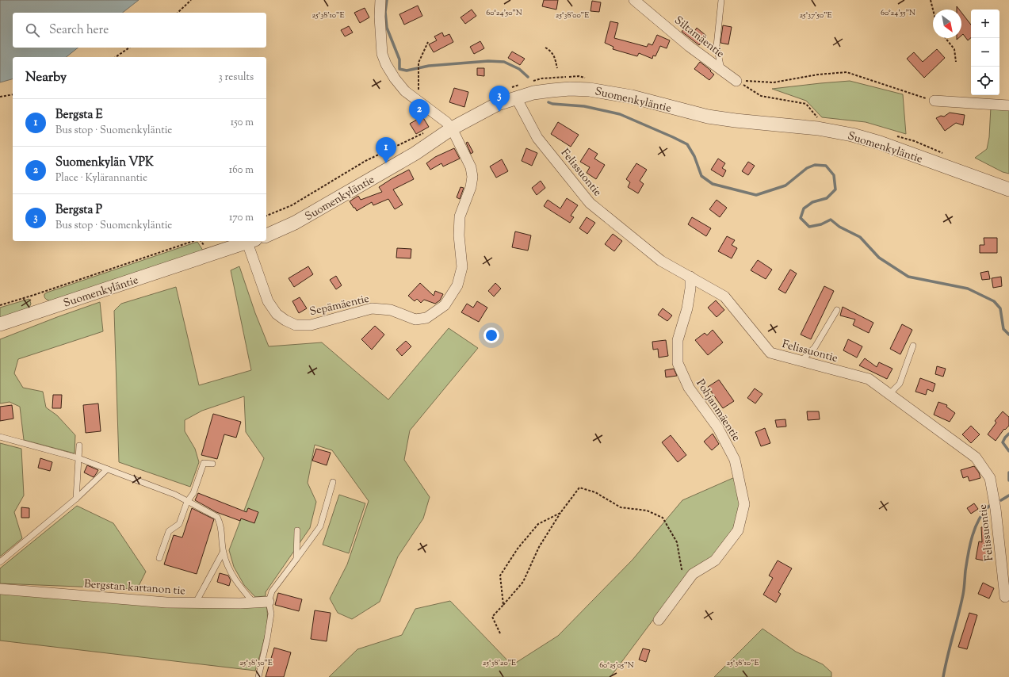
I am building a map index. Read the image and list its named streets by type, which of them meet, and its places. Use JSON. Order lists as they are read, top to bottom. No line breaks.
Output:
{"streets":{"street":["Siltamäentie","Suomenkyläntie","Felissuontie","Sepämäentie","Pohjanmäentie","Bergstan kartanon tie"]},"crossings":[["Suomenkyläntie","Felissuontie"],["Suomenkyläntie","Sepämäentie"],["Felissuontie","Pohjanmäentie"]],"north":"bottom right","page":{"map_buttons":["+","−"],"search":"Search here","heading":["Nearby","3 results"],"pins":["3","2","1"],"list":[{"mark":"1","name":"Bergsta E","note":"Bus stop · Suomenkyläntie","value":"150 m"},{"mark":"2","name":"Suomenkylän VPK","note":"Place · Kylärannantie","value":"160 m"},{"mark":"3","name":"Bergsta P","note":"Bus stop · Suomenkyläntie","value":"170 m"}]},"coordinates":["60°24'50\"N","60°24'55\"N","25°38'10\"E","25°38'00\"E","25°37'50\"E","25°38'30\"E","25°38'20\"E","60°25'05\"N"]}
